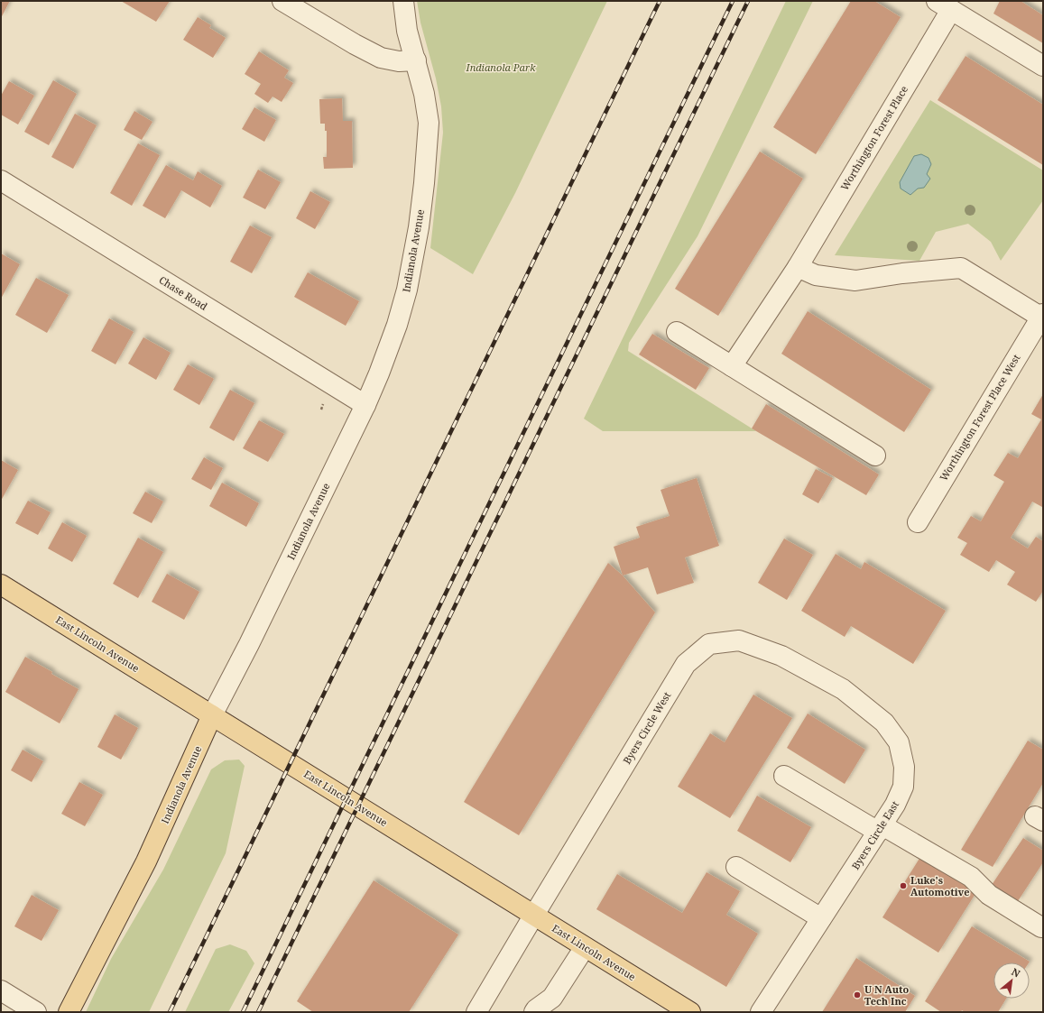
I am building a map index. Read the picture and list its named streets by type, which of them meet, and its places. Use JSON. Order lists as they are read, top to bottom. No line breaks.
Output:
{"streets":{"main road":["Indianola Avenue","East Lincoln Avenue"],"street":["Worthington Forest Place","Chase Road","Worthington Forest Place West","Byers Circle West","Byers Circle East"]},"crossings":[["Indianola Avenue","Chase Road"],["Indianola Avenue","East Lincoln Avenue"],["East Lincoln Avenue","Byers Circle West"],["Byers Circle West","Byers Circle East"]],"parks":["Indianola Park"],"places":["Luke's Automotive","U N Auto Tech Inc"],"north":"top right"}
